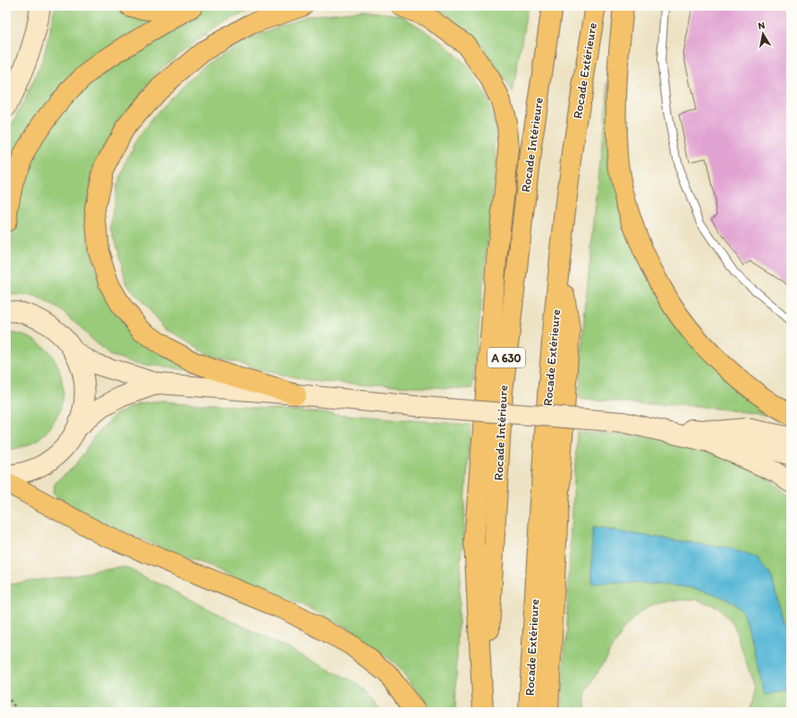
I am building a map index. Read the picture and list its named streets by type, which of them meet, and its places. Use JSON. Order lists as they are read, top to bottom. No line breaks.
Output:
{"streets":{"highway":["Rocade Extérieure","Rocade Intérieure","A 630"]},"north":"top"}
